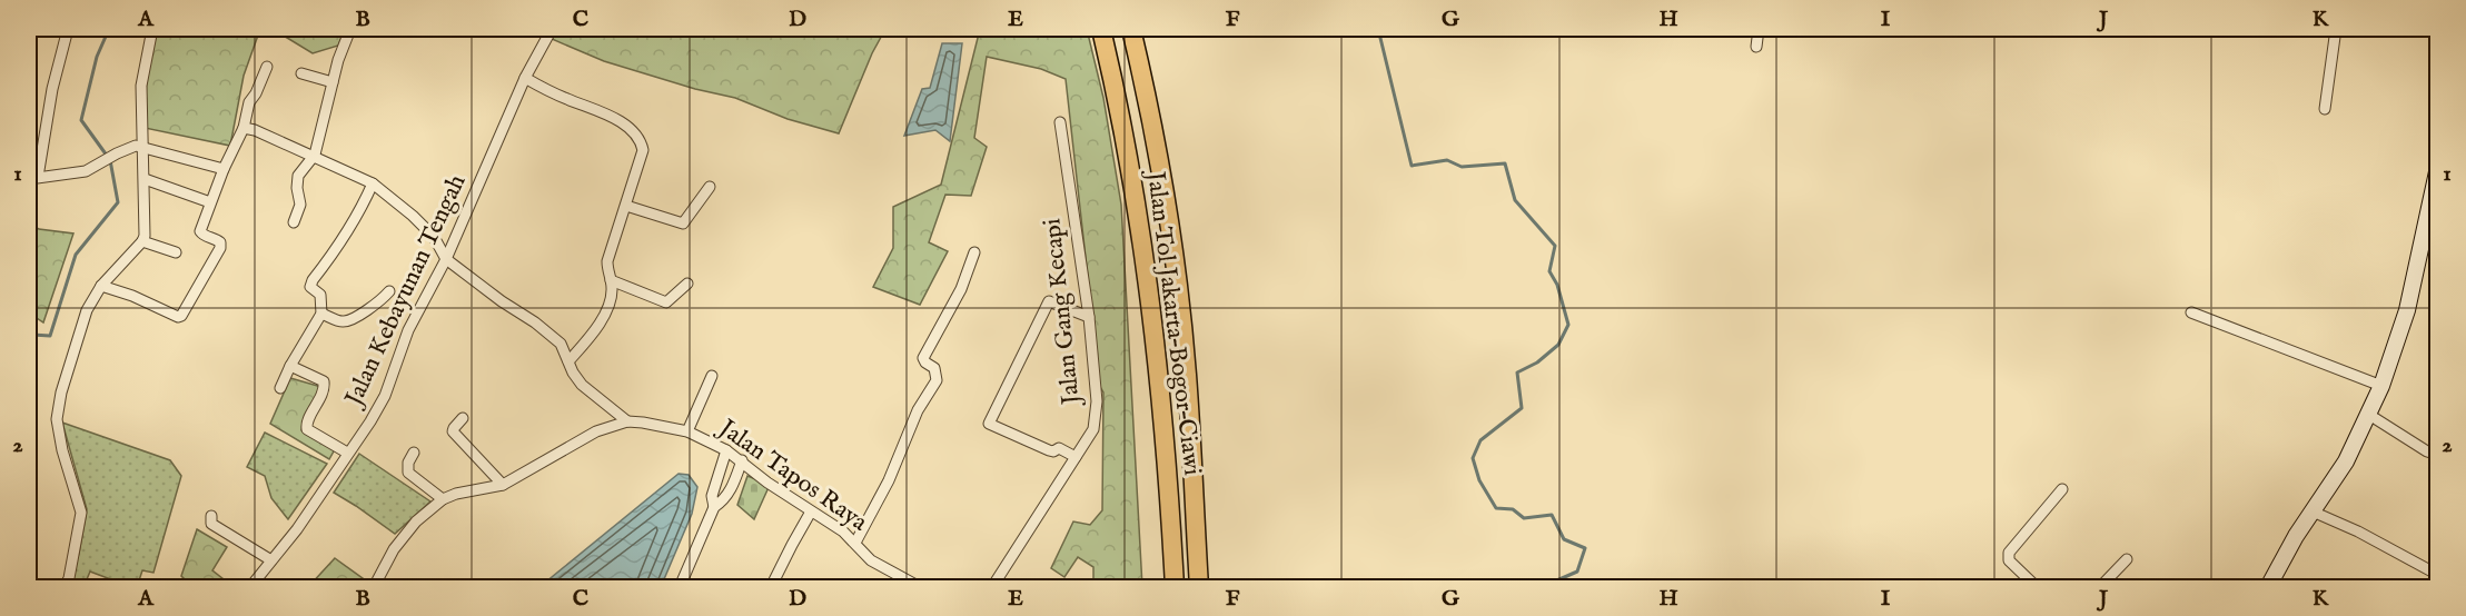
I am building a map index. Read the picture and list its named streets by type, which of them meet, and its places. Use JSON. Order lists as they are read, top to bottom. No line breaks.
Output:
{"streets":{"highway":["Jalan Tol Jakarta–Bogor–Ciawi"],"street":["Jalan Kebayunan Tengah","Jalan Gang Kecapi","Jalan Tapos Raya"]},"grid":{"columns":["A","B","C","D","E","F","G","H","I","J","K"],"rows":["1","2"]}}
